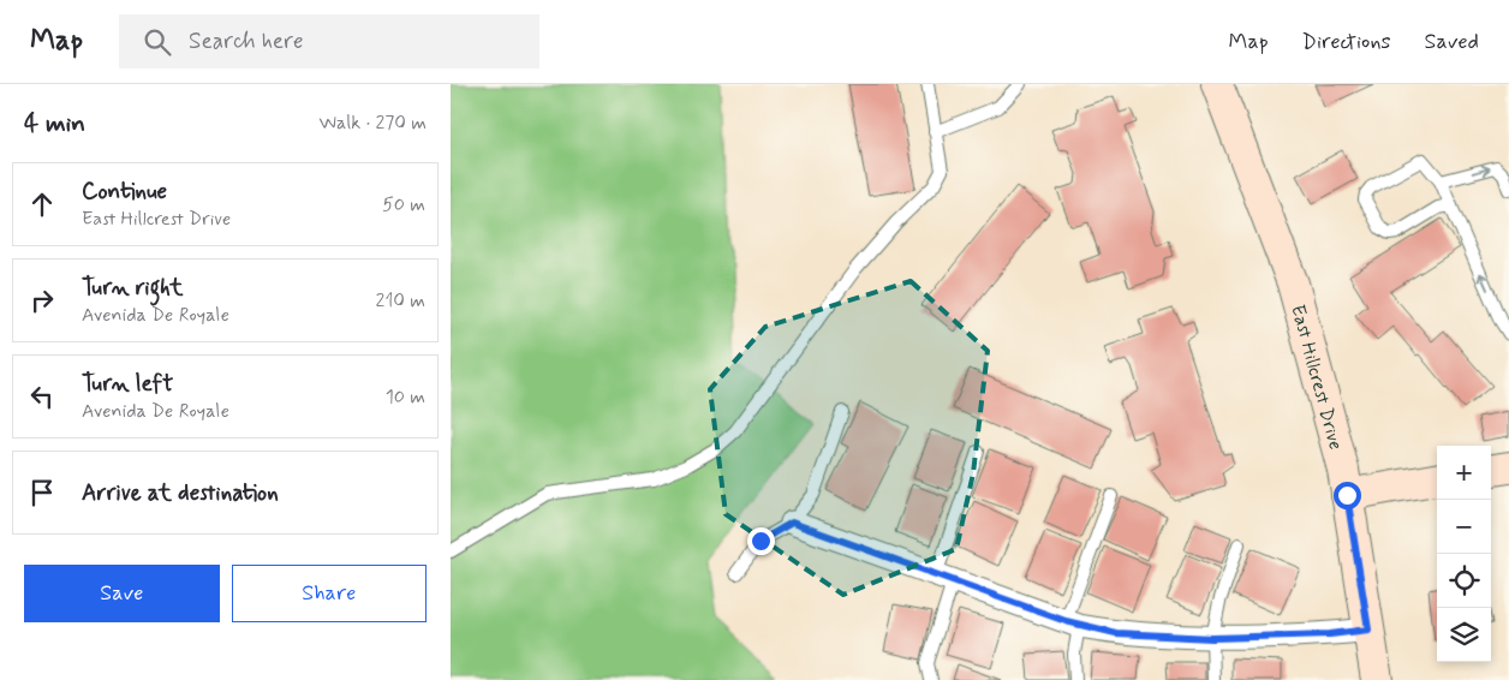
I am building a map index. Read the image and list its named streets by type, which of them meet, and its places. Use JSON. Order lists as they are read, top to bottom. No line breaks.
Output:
{"streets":{"main road":["East Hillcrest Drive"]},"page":{"header":"Map","search":"Search here","nav":["Map","Directions","Saved"],"heading":["4 min","Walk · 270 m"],"list":[["Continue","East Hillcrest Drive","50 m"],["Turn right","Avenida De Royale","210 m"],["Turn left","Avenida De Royale","10 m"],"Arrive at destination"],"map_buttons":["+","−"],"buttons":["Save","Share"]}}
